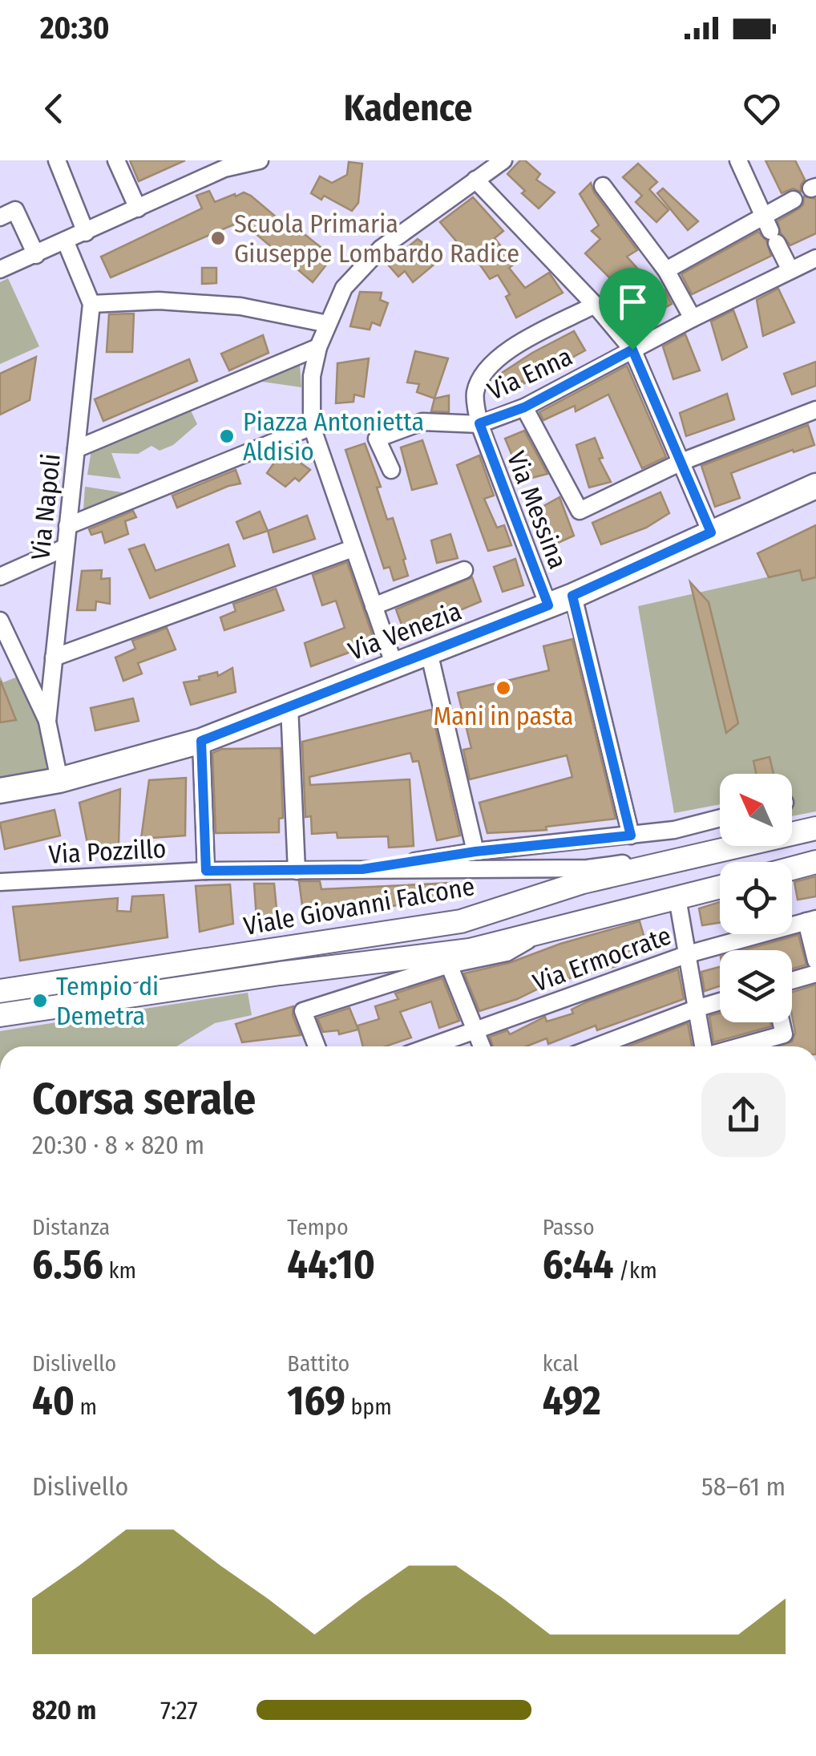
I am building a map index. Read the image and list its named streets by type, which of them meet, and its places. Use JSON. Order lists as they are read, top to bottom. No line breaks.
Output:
{"streets":{"main road":["Via Venezia"],"street":["Via Enna","Via Napoli","Via Messina","Via Pozzillo","Viale Giovanni Falcone","Via Ermocrate"]},"crossings":[["Via Enna","Via Messina"],["Via Napoli","Via Venezia"],["Via Messina","Via Venezia"],["Via Pozzillo","Viale Giovanni Falcone"]],"places":["Scuola Primaria Giuseppe Lombardo Radice","Piazza Antonietta Aldisio","Mani in pasta","Tempio di Demetra"],"north":"top left","page":{"status":"20:30","header":"Kadence","heading":["Corsa serale","20:30 · 8 × 820 m"],"stats":[["Distanza","6.56 km"],["Tempo","44:10"],["Passo","6:44 /km"],["Dislivello","40 m"],["Battito","169 bpm"],["kcal","492"]],"chart":["Dislivello","58–61 m"],"list":[{"name":"820 m","note":"7:27"}]}}
